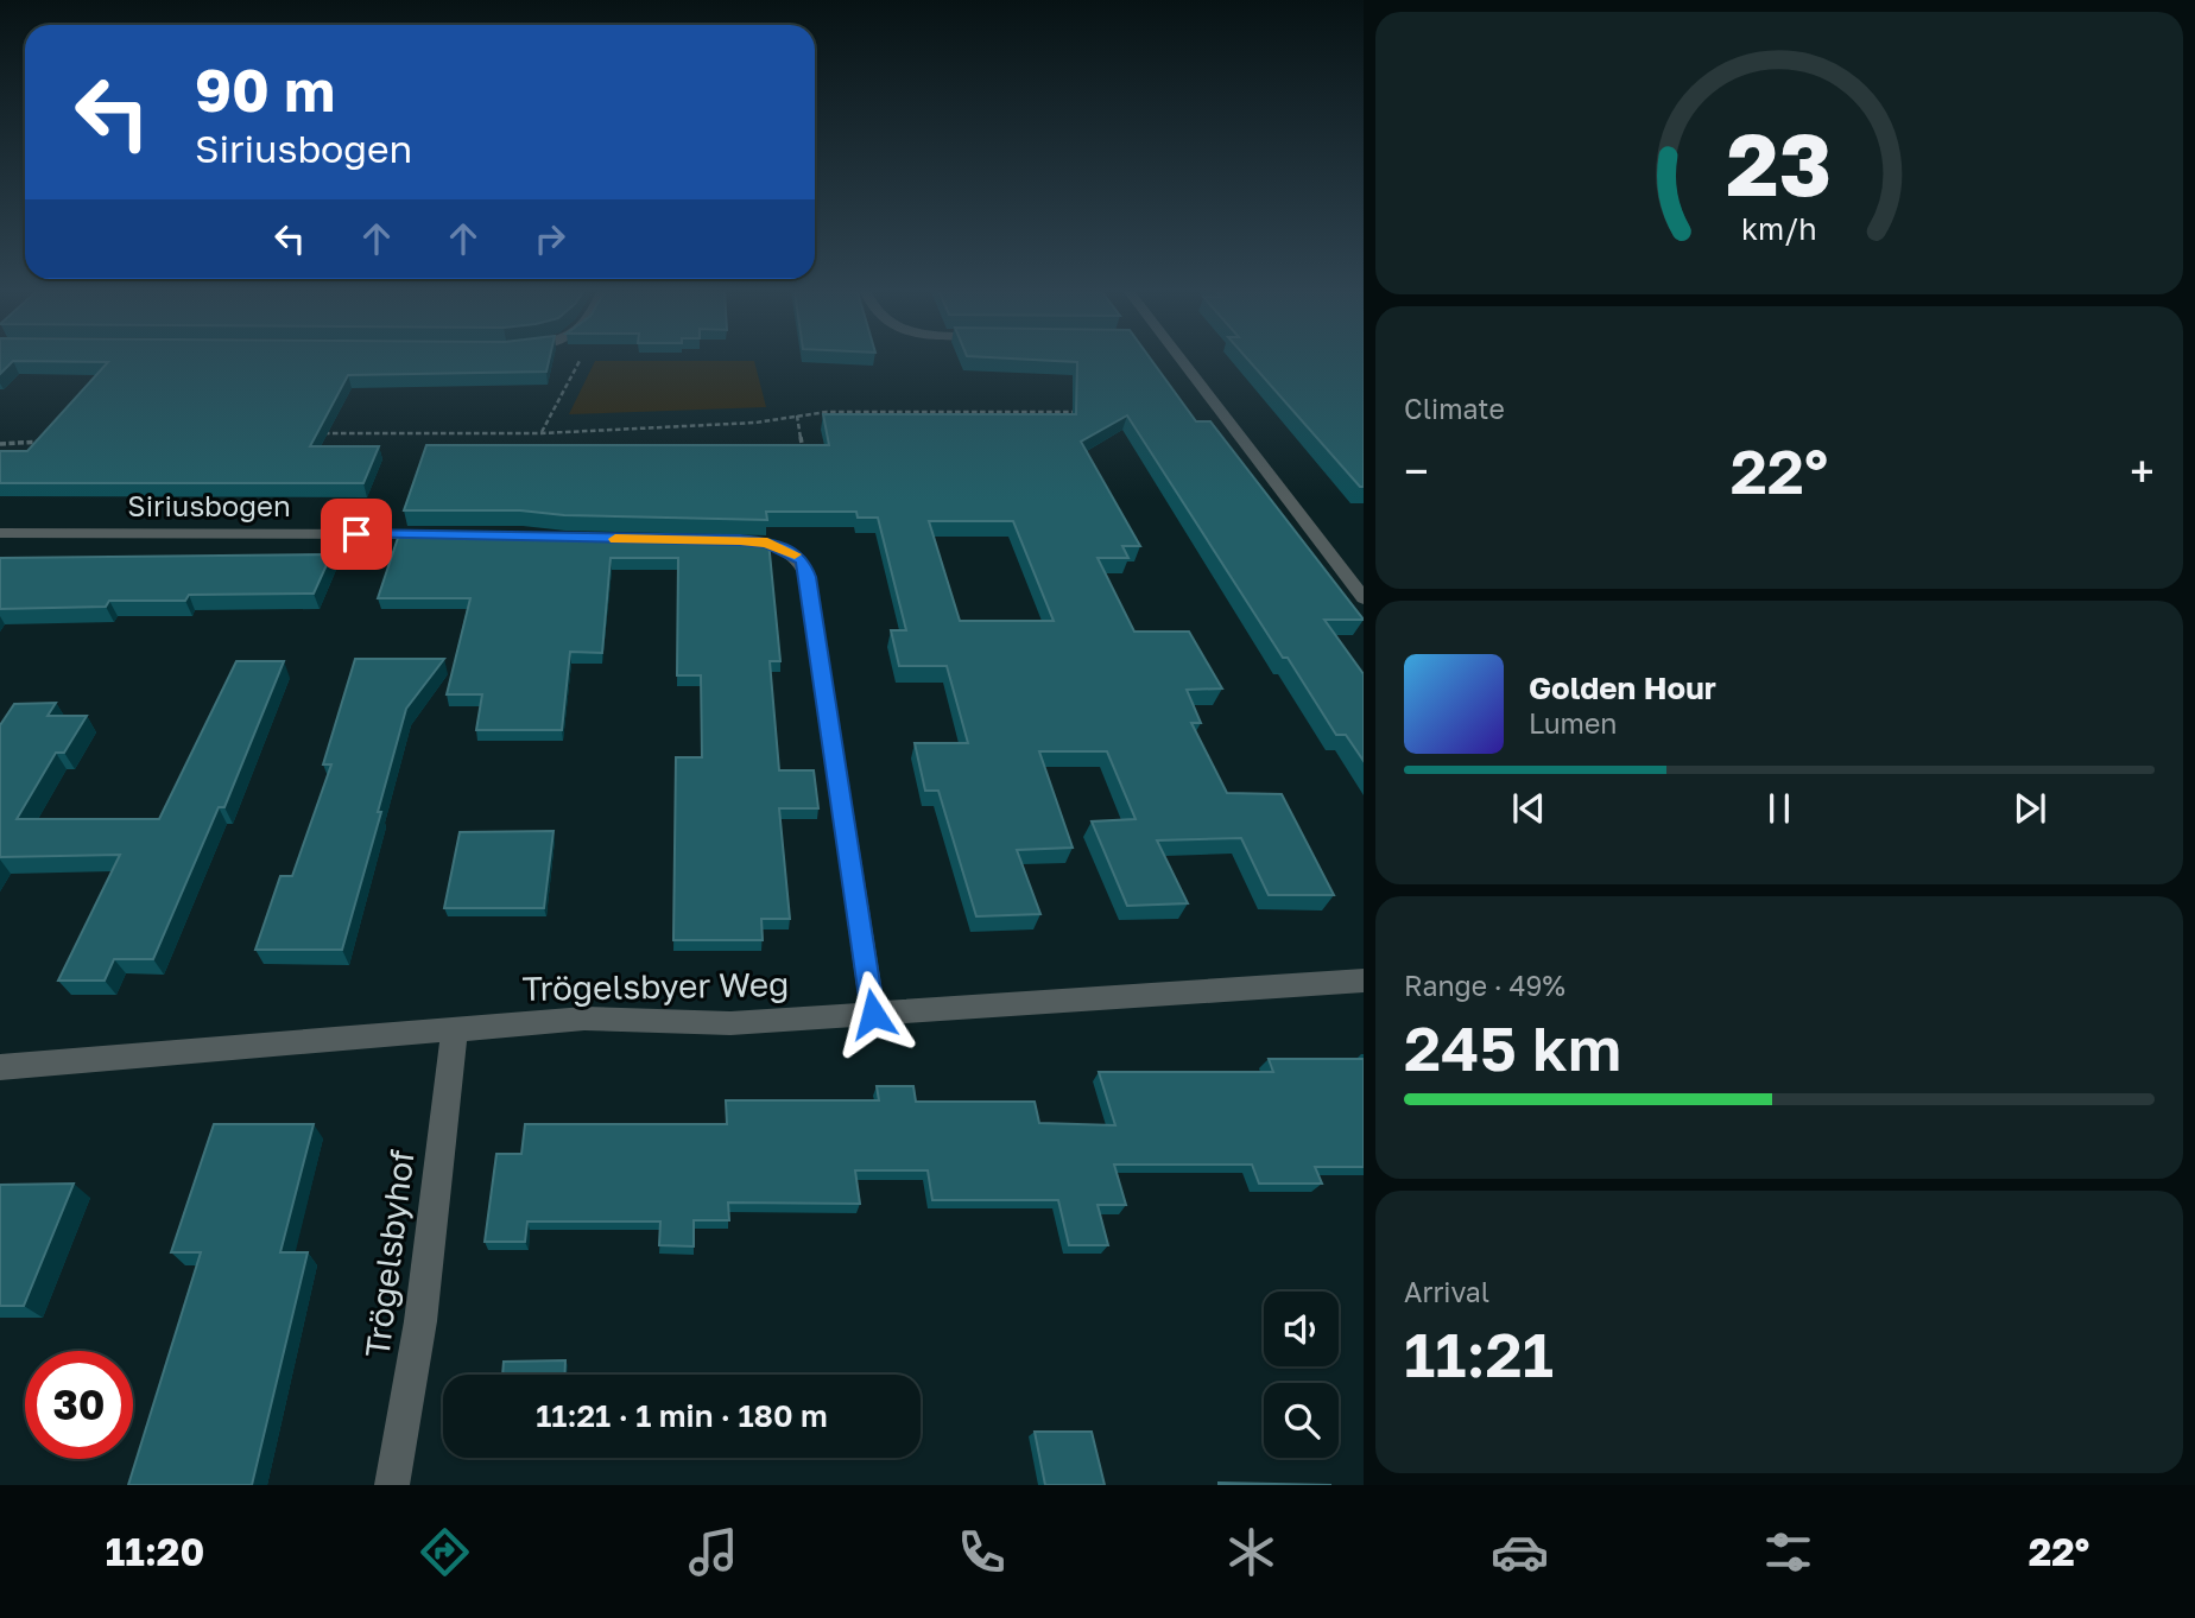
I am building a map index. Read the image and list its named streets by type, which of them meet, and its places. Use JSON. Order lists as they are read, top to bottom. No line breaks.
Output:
{"streets":{"street":["Siriusbogen","Trögelsbyer Weg","Trögelsbyhof"]},"crossings":[["Trögelsbyer Weg","Trögelsbyhof"]],"page":{"turn":["90 m","Siriusbogen"],"tile":["Climate",["Range · 49%","245 km"],["Arrival","11:21"]],"heat":["−","22°","+"],"song":["Golden Hour","Lumen"],"limit":"30","trip":"11:21 · 1 min · 180 m","tabs":["11:20","22°"],"gauge":["23","km/h"]}}
